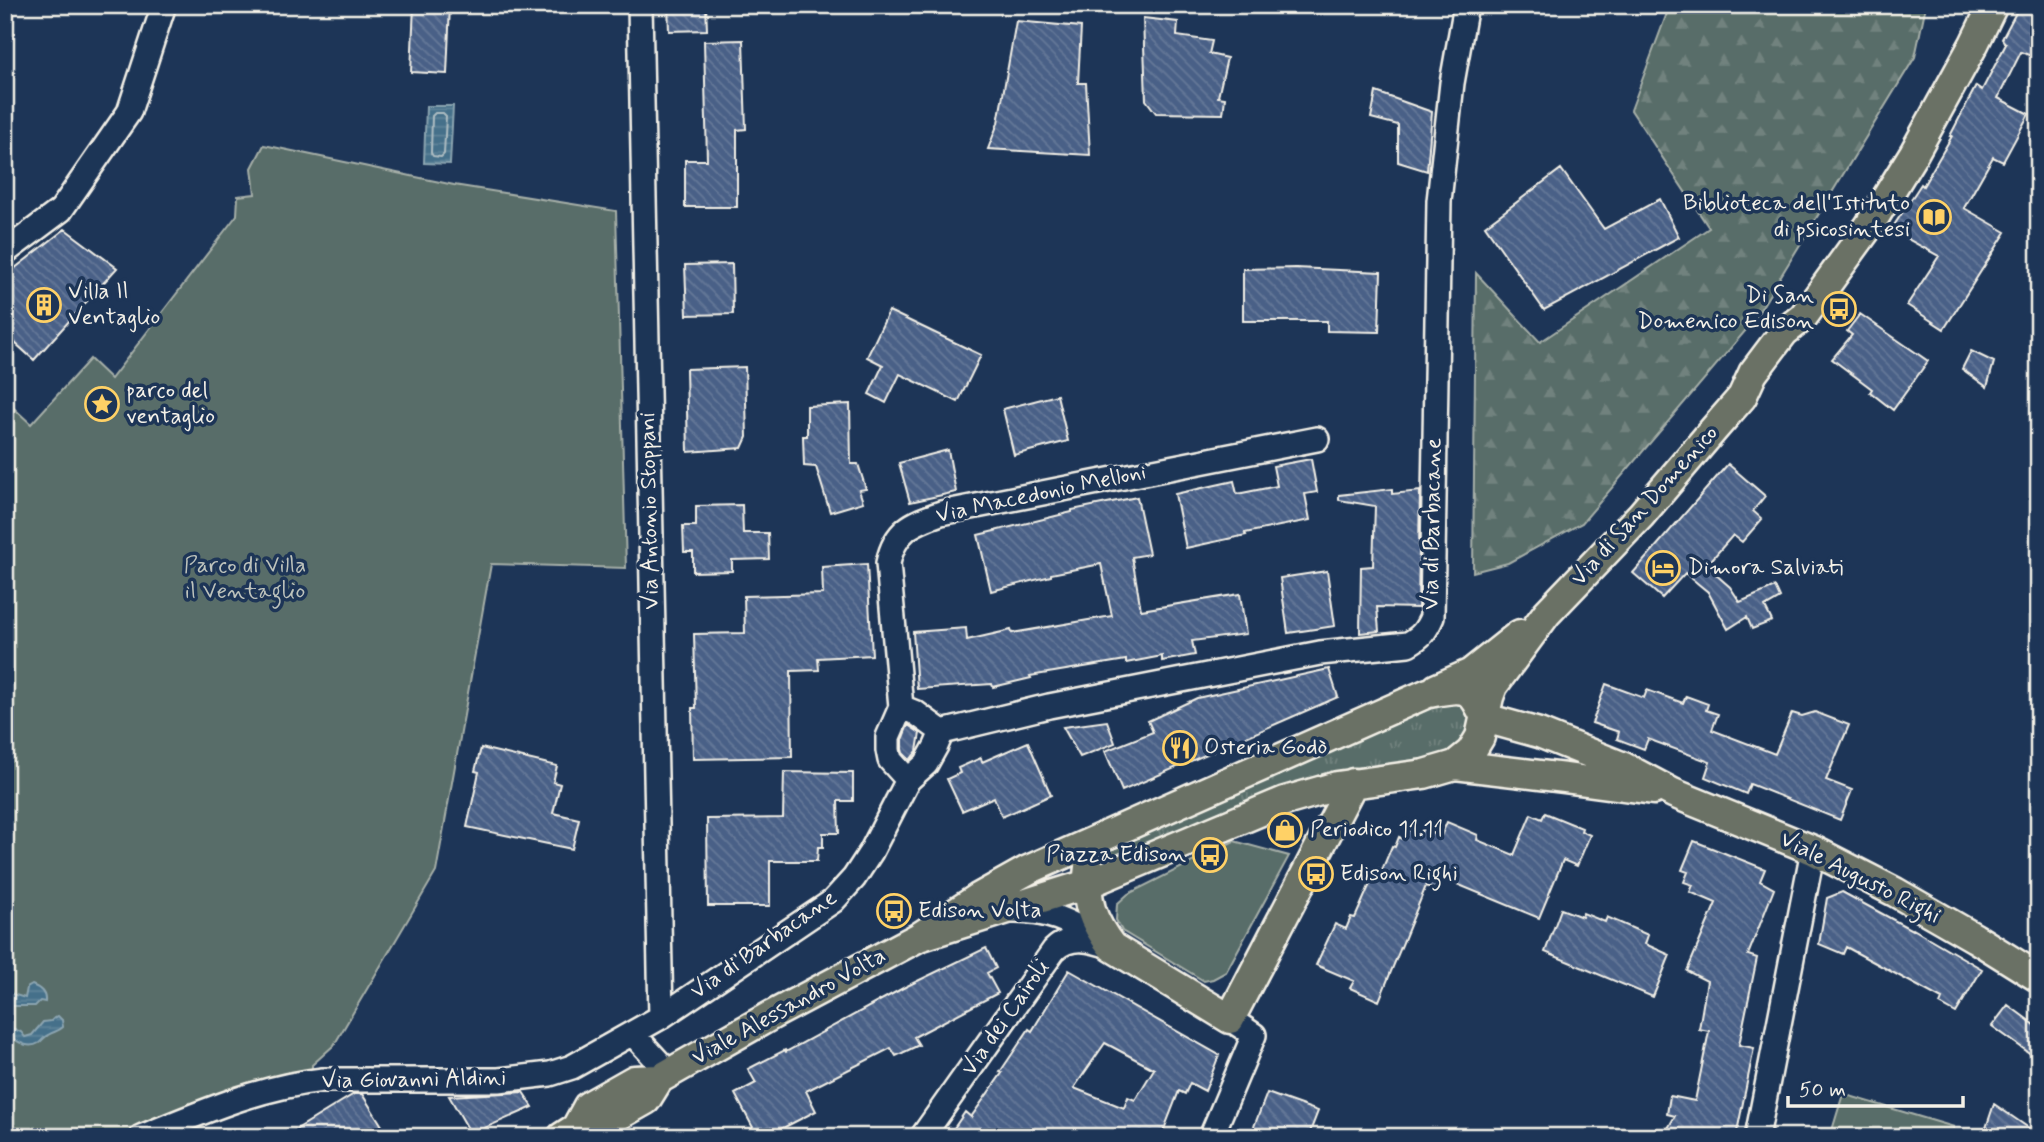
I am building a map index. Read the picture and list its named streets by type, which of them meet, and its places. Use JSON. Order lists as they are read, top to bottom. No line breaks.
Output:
{"streets":{"main road":["Via di San Domenico","Viale Augusto Righi","Viale Alessandro Volta"],"street":["Via Macedonio Melloni","Via Antonio Stoppani","Via di Barbacane","Via dei Cairoli","Via Giovanni Aldini"]},"crossings":[["Via Macedonio Melloni","Via di Barbacane"],["Via di San Domenico","Viale Augusto Righi"],["Via di San Domenico","Viale Alessandro Volta"],["Via Antonio Stoppani","Via di Barbacane"],["Via di Barbacane","Via Giovanni Aldini"]],"parks":["Parco di Villa il Ventaglio"],"places":{"library":["Biblioteca dell'Istituto di psicosintesi"],"building":["Villa Il Ventaglio"],"bus stop":["Di San Domenico Edison","Piazza Edison","Edison Righi","Edison Volta"],"place":["parco del ventaglio"],"hotel":["Dimora Salviati"],"restaurant":["Osteria Godò"],"shop":["Periodico 11.11"]},"scale_bar":"50 m"}
